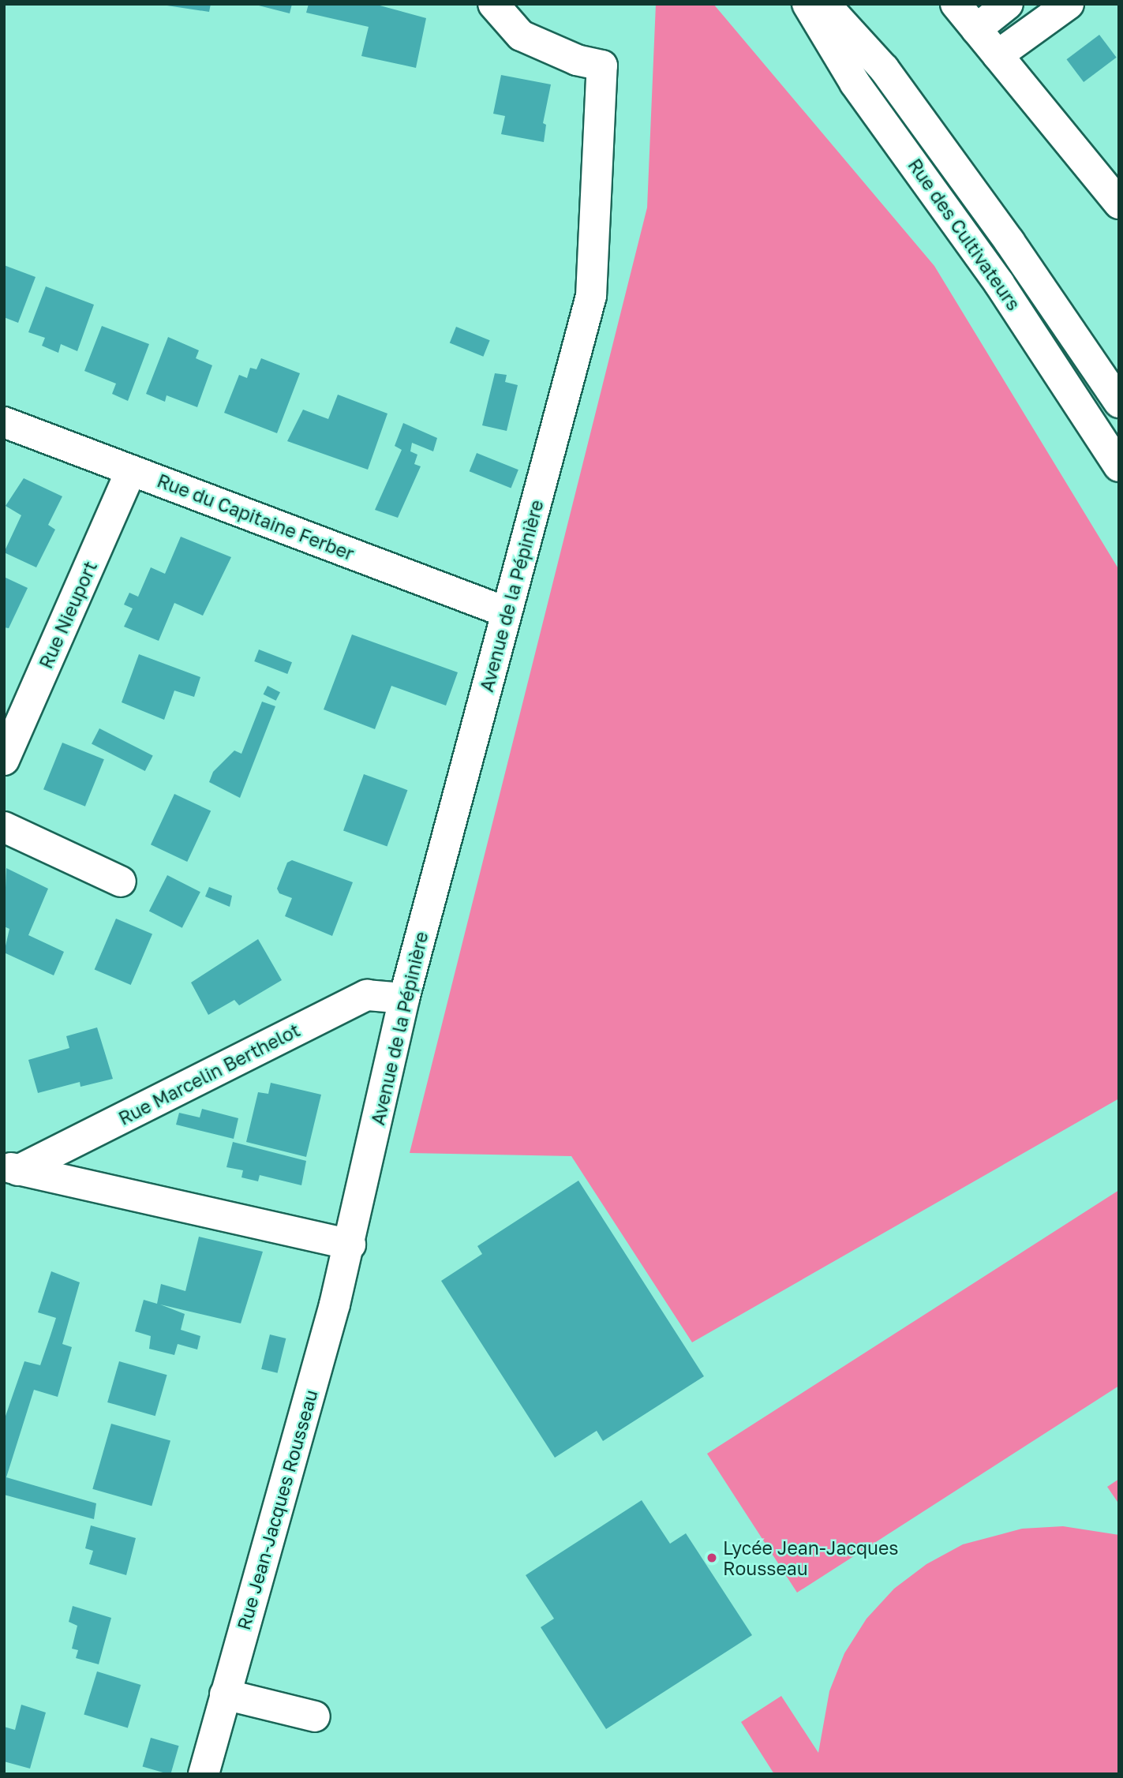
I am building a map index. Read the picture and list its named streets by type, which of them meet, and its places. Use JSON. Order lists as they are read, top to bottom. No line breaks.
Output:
{"streets":{"street":["Rue des Cultivateurs","Rue du Capitaine Ferber","Avenue de la Pépinière","Rue Nieuport","Rue Marcelin Berthelot","Rue Jean-Jacques Rousseau"]},"crossings":[["Rue du Capitaine Ferber","Avenue de la Pépinière"],["Rue du Capitaine Ferber","Rue Nieuport"],["Avenue de la Pépinière","Rue Marcelin Berthelot"],["Avenue de la Pépinière","Rue Jean-Jacques Rousseau"],["Rue Marcelin Berthelot","Rue Jean-Jacques Rousseau"]],"places":["Lycée Jean-Jacques Rousseau"]}
